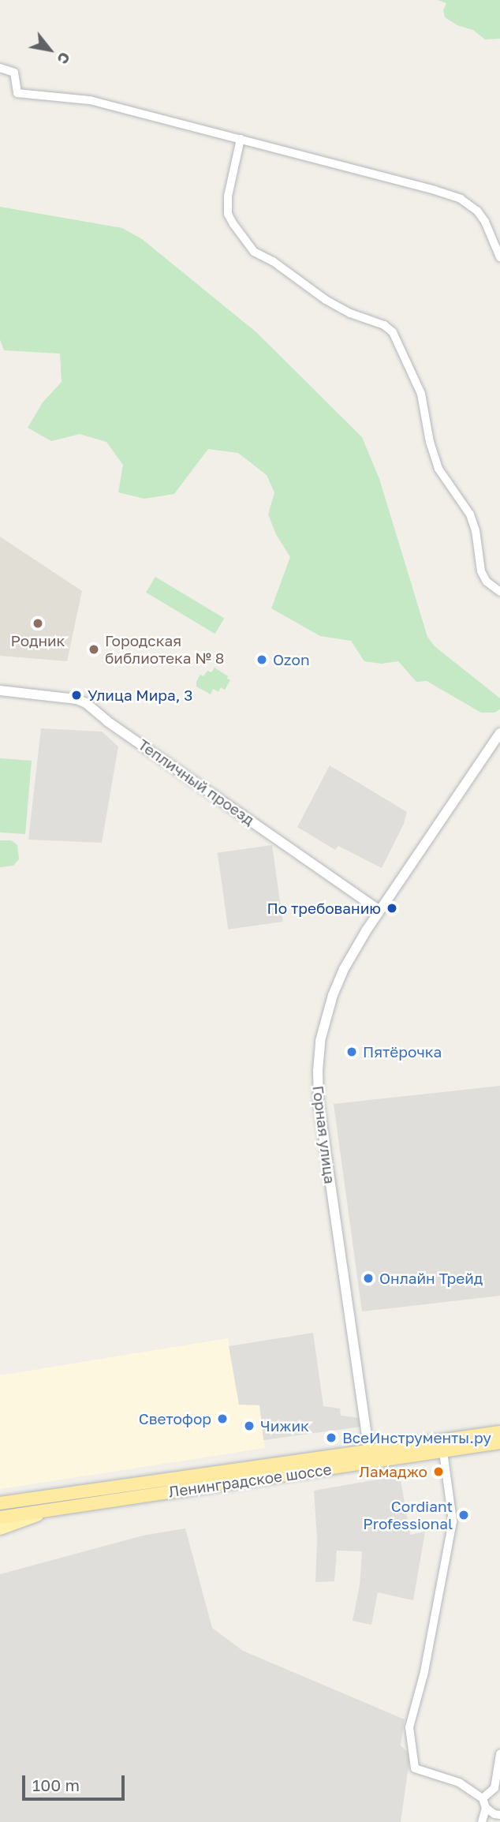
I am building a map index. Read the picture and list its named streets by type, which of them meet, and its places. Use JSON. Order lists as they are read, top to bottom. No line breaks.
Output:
{"streets":{"highway":["Ленинградское шоссе"],"street":["Тепличный проезд","Горная улица"]},"crossings":[["Тепличный проезд","Горная улица"],["Горная улица","Ленинградское шоссе"]],"places":["Родник","Городская библиотека № 8","Ozon","Улица Мира, 3","По требованию","Пятёрочка","Онлайн Трейд","Светофор","Чижик","ВсеИнструменты.ру","Ламаджо","Cordiant Professional"],"scale_bar":"100 m","north":"bottom right"}
